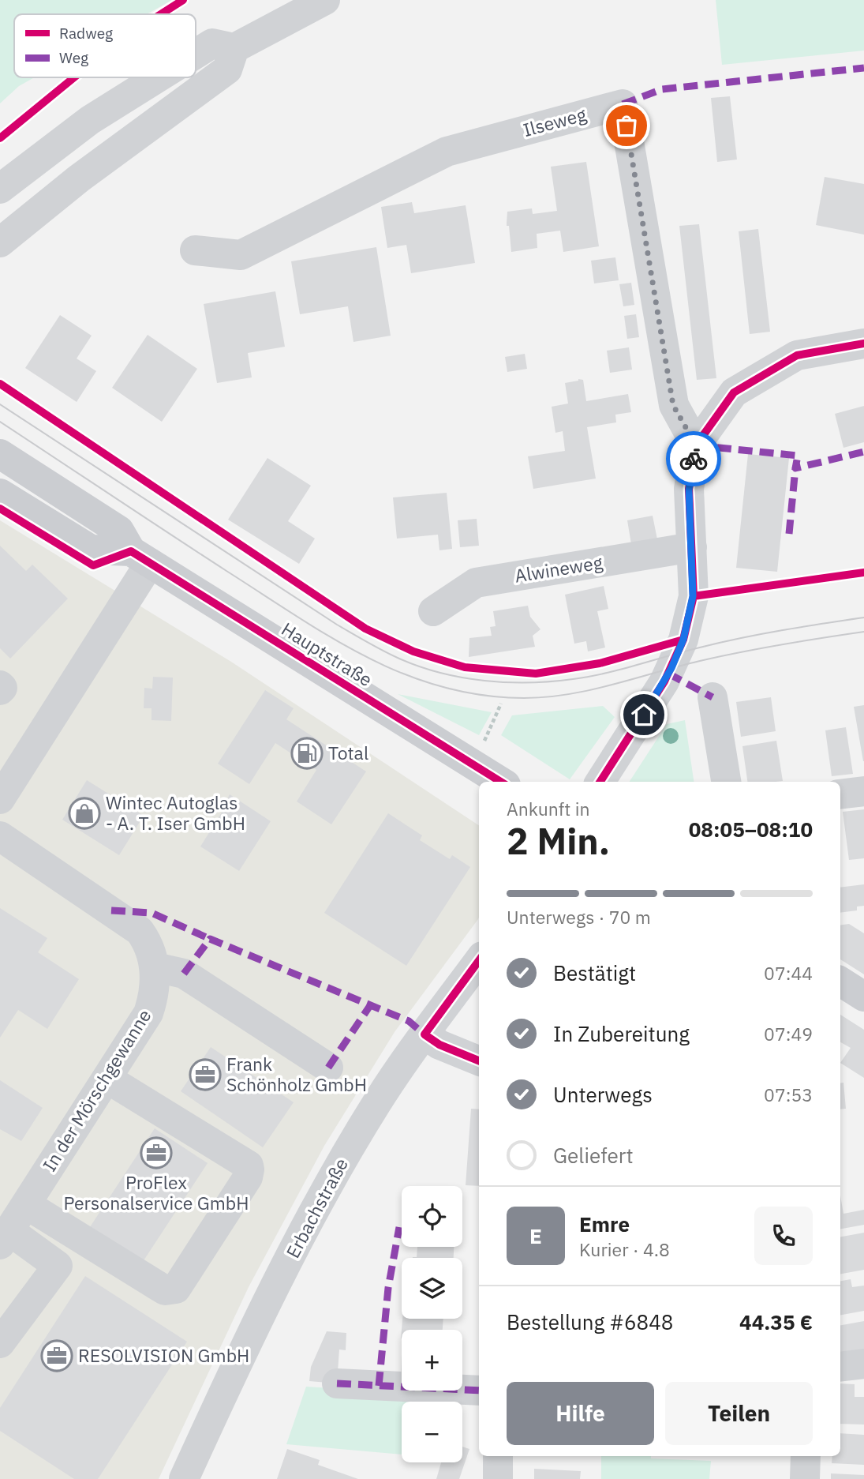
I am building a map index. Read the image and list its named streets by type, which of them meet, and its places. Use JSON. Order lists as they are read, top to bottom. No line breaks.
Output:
{"streets":{"main road":["Hauptstraße"],"street":["Ilseweg","Alwineweg","In der Mörschgewanne","Erbachstraße"]},"places":{"fuel station":["Total"],"shop":["Wintec Autoglas - A. T. Iser GmbH"],"office":["Frank Schönholz GmbH","ProFlex Personalservice GmbH","RESOLVISION GmbH"]},"legend":["Radweg","Weg"],"page":{"heading":["2 Min.","Ankunft in","08:05–08:10"],"panel":["Emre","Kurier · 4.8","Bestellung #6848","44.35 €"],"bar":"Unterwegs · 70 m","list":[["Bestätigt","07:44"],["In Zubereitung","07:49"],["Unterwegs","07:53"],"Geliefert"],"map_buttons":["+","−"],"round":"E","buttons":["Hilfe","Teilen"]}}
